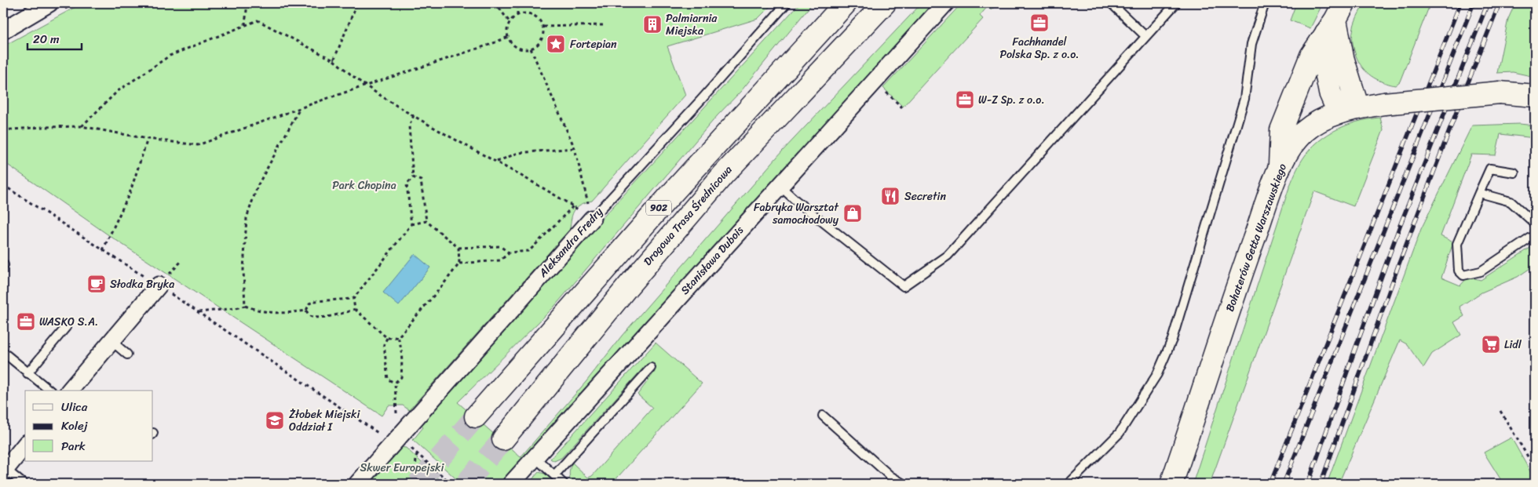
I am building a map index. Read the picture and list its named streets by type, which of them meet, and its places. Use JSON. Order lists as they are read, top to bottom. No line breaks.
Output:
{"streets":{"main road":["902","Drogowa Trasa Średnicowa","Bohaterów Getta Warszawskiego"],"street":["Aleksandra Fredry","Stanisława Dubois"]},"parks":["Park Chopina","Skwer Europejski"],"places":{"office":["Fachhandel Polska Sp. z o.o.","W-Z Sp. z o.o.","WASKO S.A."],"building":["Palmiarnia Miejska"],"place":["Fortepian"],"restaurant":["Secretin"],"shop":["Fabryka Warsztat samochodowy"],"cafe":["Słodka Bryka"],"supermarket":["Lidl"],"school or university":["Żłobek Miejski Oddział I"]},"legend":["Ulica","Kolej","Park"],"scale_bar":"20 m"}
